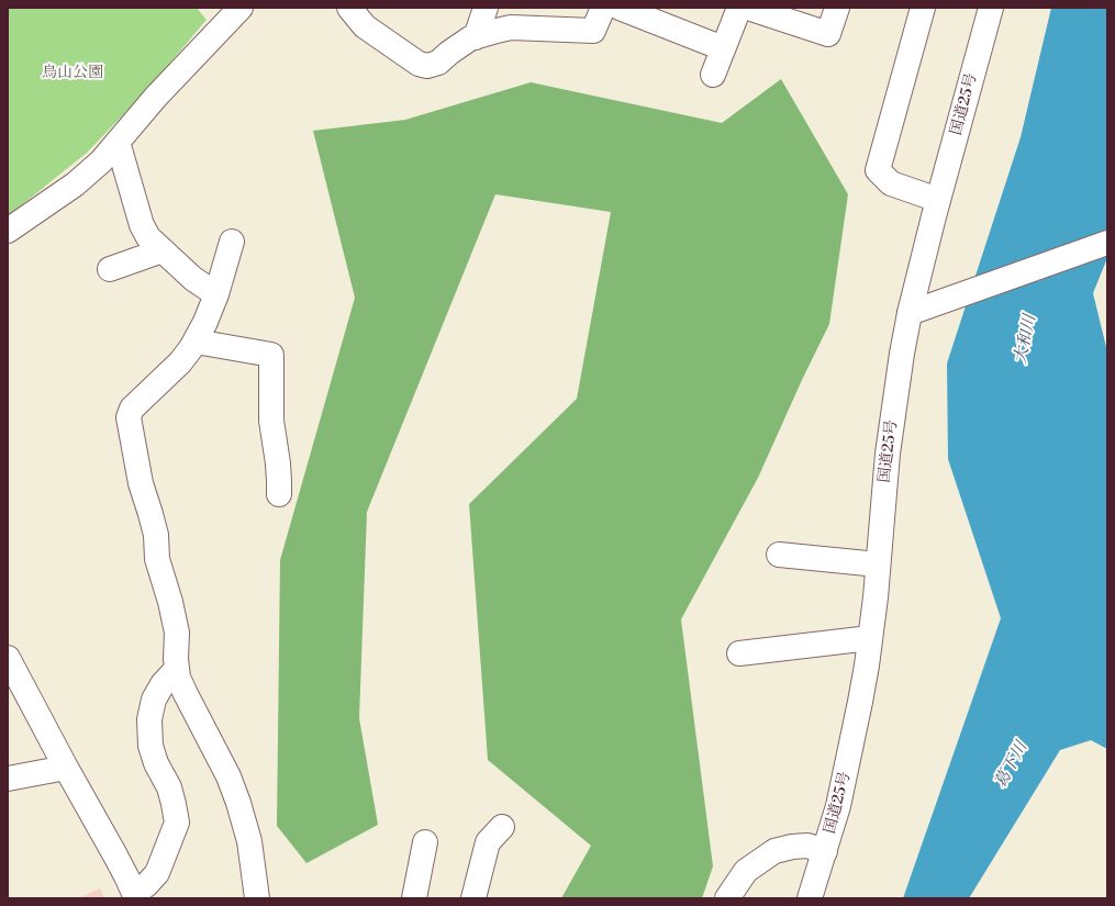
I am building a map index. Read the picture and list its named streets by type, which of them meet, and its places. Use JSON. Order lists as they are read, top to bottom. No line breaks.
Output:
{"streets":{"main road":["国道25号"]},"water":["大和川","葛下川"],"parks":["烏山公園"]}
